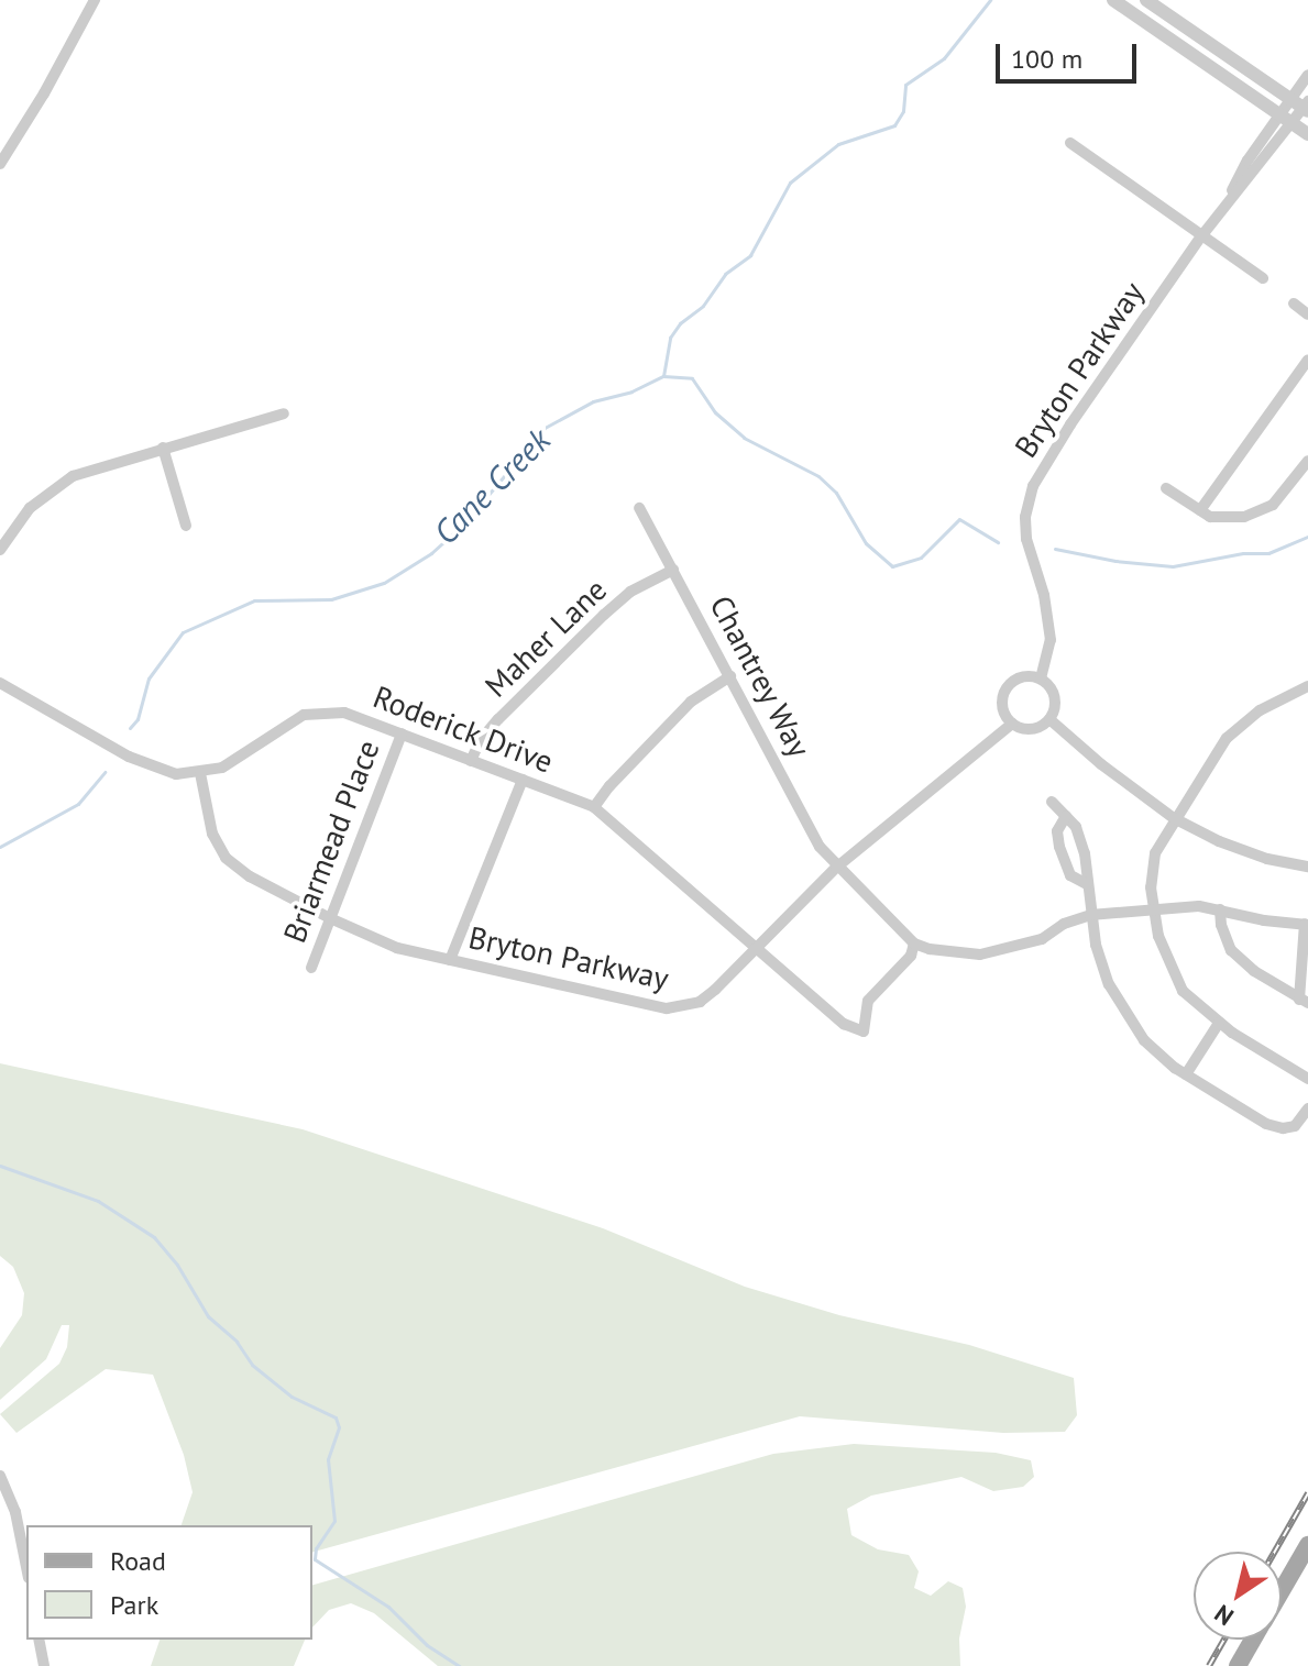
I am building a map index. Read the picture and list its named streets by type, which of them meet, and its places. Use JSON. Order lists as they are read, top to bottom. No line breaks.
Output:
{"streets":{"street":["Bryton Parkway","Maher Lane","Chantrey Way","Roderick Drive","Briarmead Place"]},"crossings":[["Bryton Parkway","Chantrey Way"],["Bryton Parkway","Roderick Drive"],["Bryton Parkway","Briarmead Place"],["Maher Lane","Chantrey Way"],["Maher Lane","Roderick Drive"],["Chantrey Way","Roderick Drive"],["Roderick Drive","Briarmead Place"]],"water":["Cane Creek"],"legend":["Road","Park"],"scale_bar":"100 m","north":"bottom left"}
